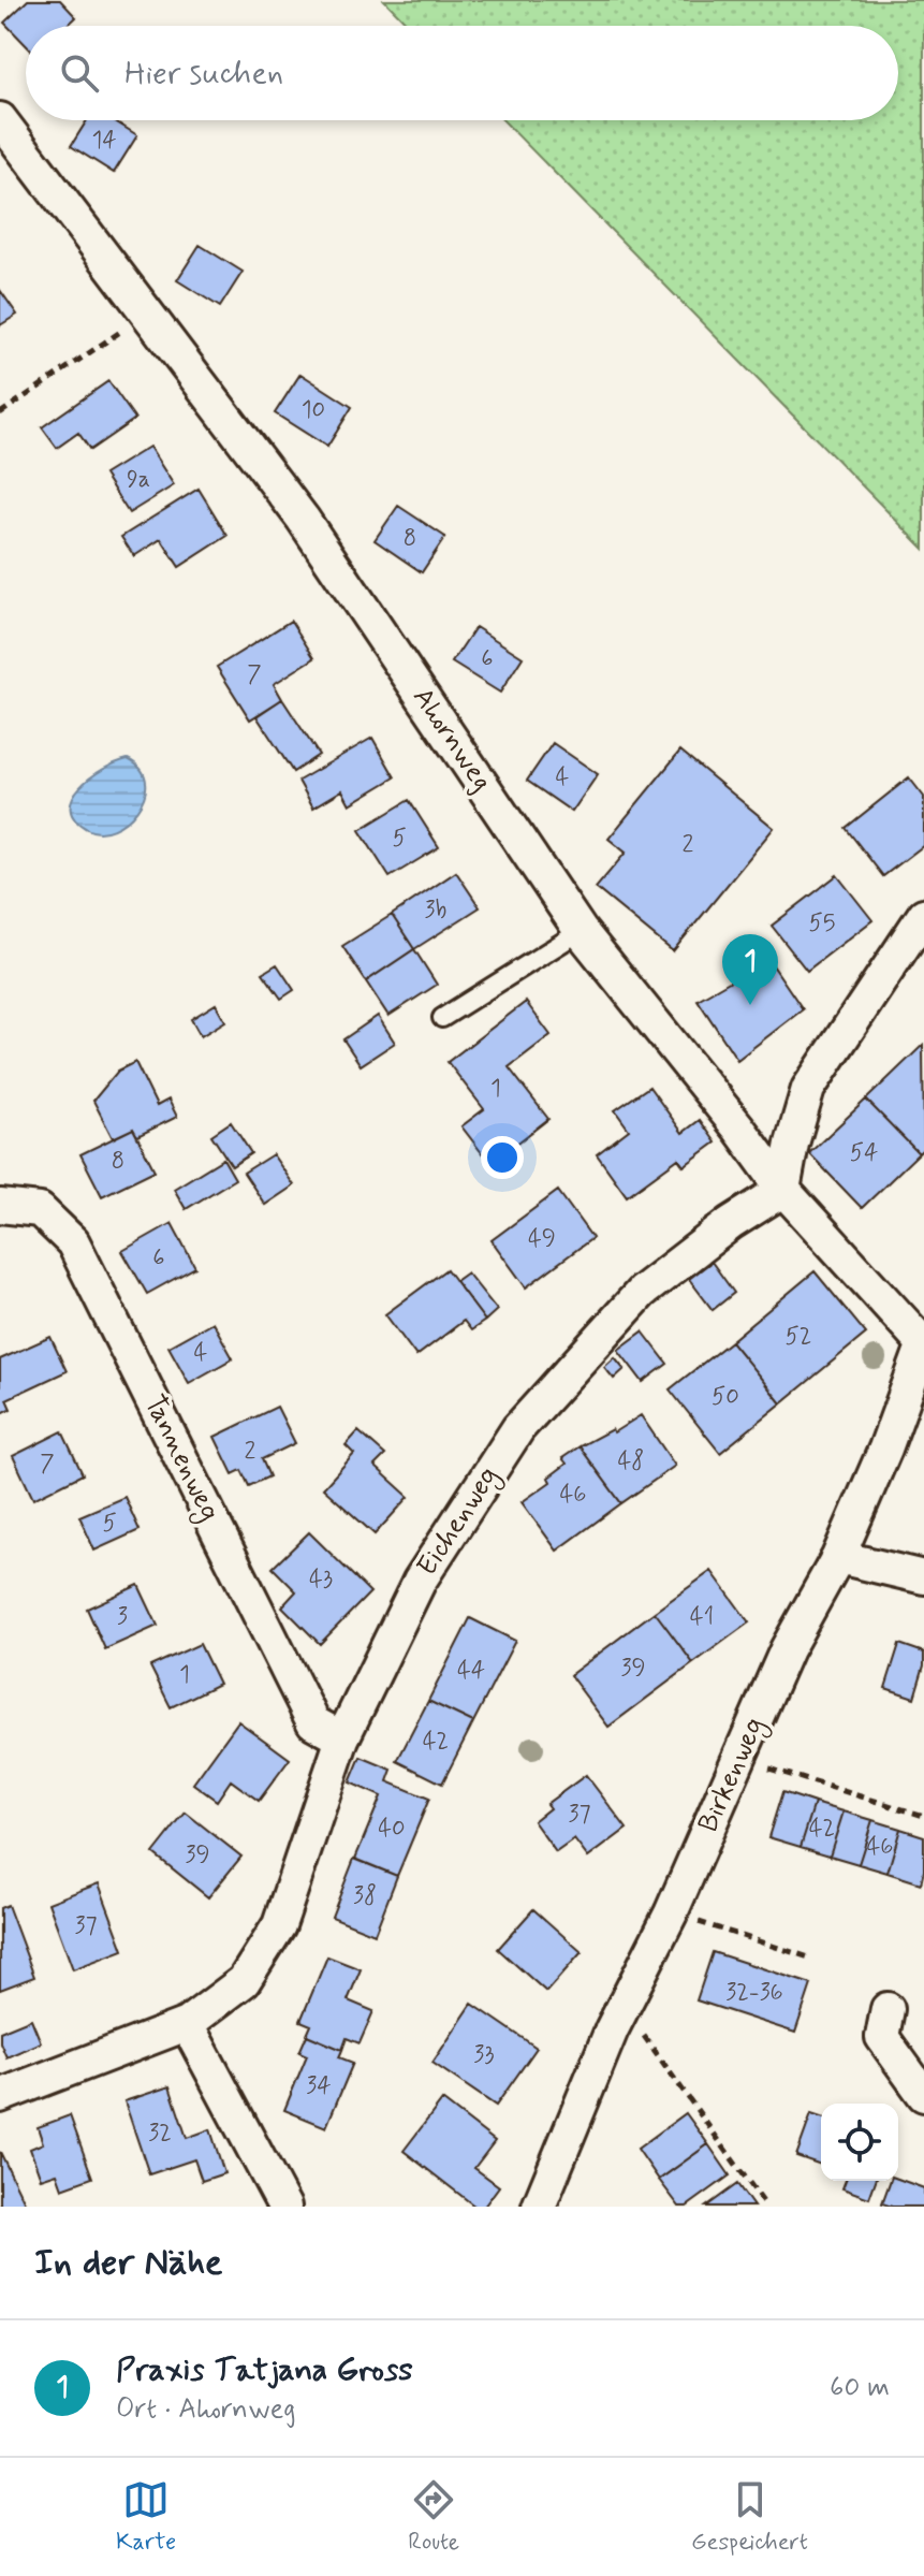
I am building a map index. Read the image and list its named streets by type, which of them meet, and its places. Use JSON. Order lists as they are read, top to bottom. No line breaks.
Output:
{"streets":{"street":["Ahornweg","Tannenweg","Eichenweg","Birkenweg"]},"crossings":[["Ahornweg","Eichenweg"],["Ahornweg","Birkenweg"],["Tannenweg","Eichenweg"]],"house_numbers":["14","10","9a","8","6","7","4","5","2","3b","55","1","54","8","49","6","52","4","50","2","48","7","46","5","43","3","41","39","44","1","42","37","40","42","46","39","38","37","32-36","33","34","32"],"page":{"search":"Hier suchen","pins":"1","heading":"In der Nähe","list":[{"mark":"1","name":"Praxis Tatjana Gross","note":"Ort · Ahornweg","value":"60 m"}],"nav":["Karte","Route","Gespeichert"]}}
